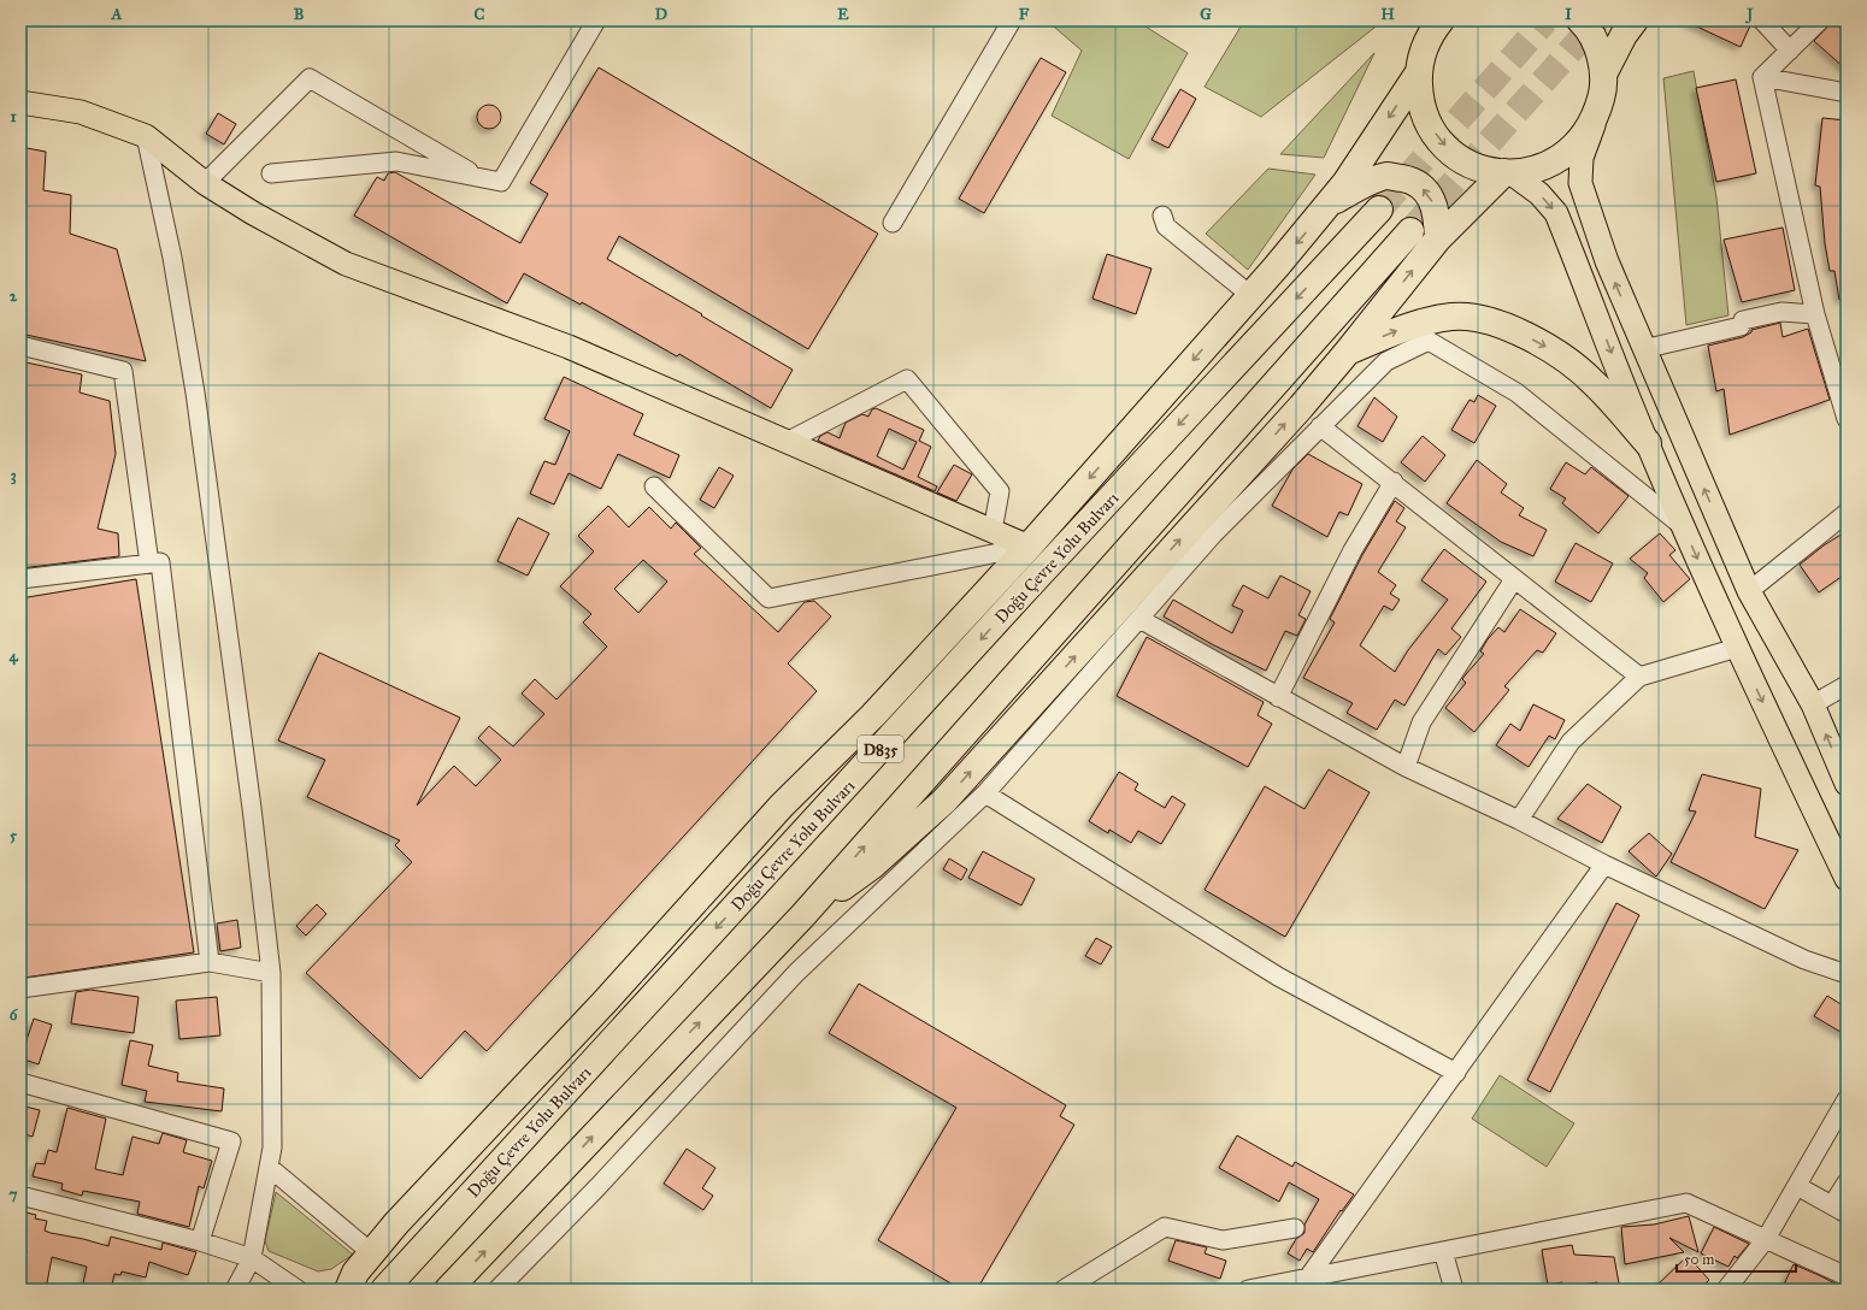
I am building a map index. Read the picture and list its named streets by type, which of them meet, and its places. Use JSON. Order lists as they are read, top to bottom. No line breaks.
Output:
{"streets":{"highway":["Doğu Çevre Yolu Bulvarı","D835"]},"scale_bar":"50 m","grid":{"columns":["A","B","C","D","E","F","G","H","I","J"],"rows":["1","2","3","4","5","6","7"]}}
